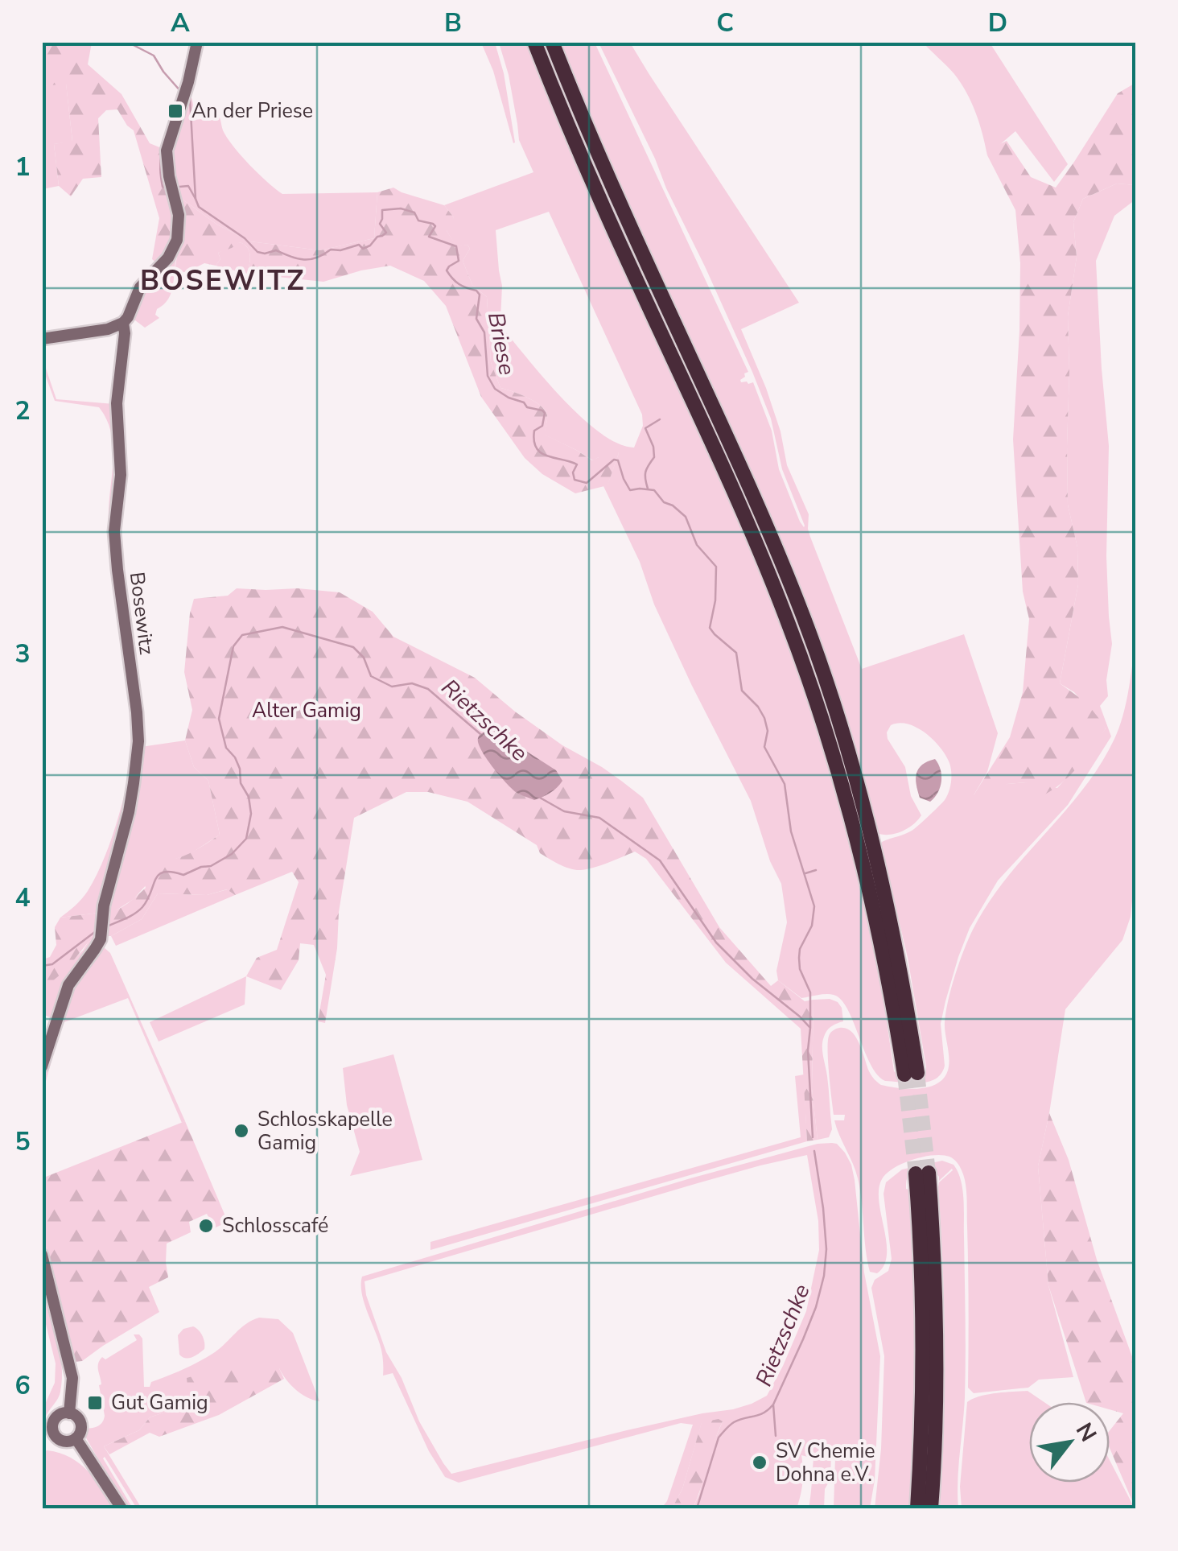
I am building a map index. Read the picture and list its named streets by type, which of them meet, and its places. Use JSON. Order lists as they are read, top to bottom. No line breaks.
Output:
{"streets":{"street":["Bosewitz"]},"districts":["BOSEWITZ"],"water":["Briese","Rietzschke"],"parks":["Alter Gamig"],"places":{"transit":["An der Priese","Gut Gamig"],"other":["Schlosskapelle Gamig","Schlosscafé","SV Chemie Dohna e.V."]},"north":"top right","grid":{"columns":["A","B","C","D"],"rows":["1","2","3","4","5","6"]}}
